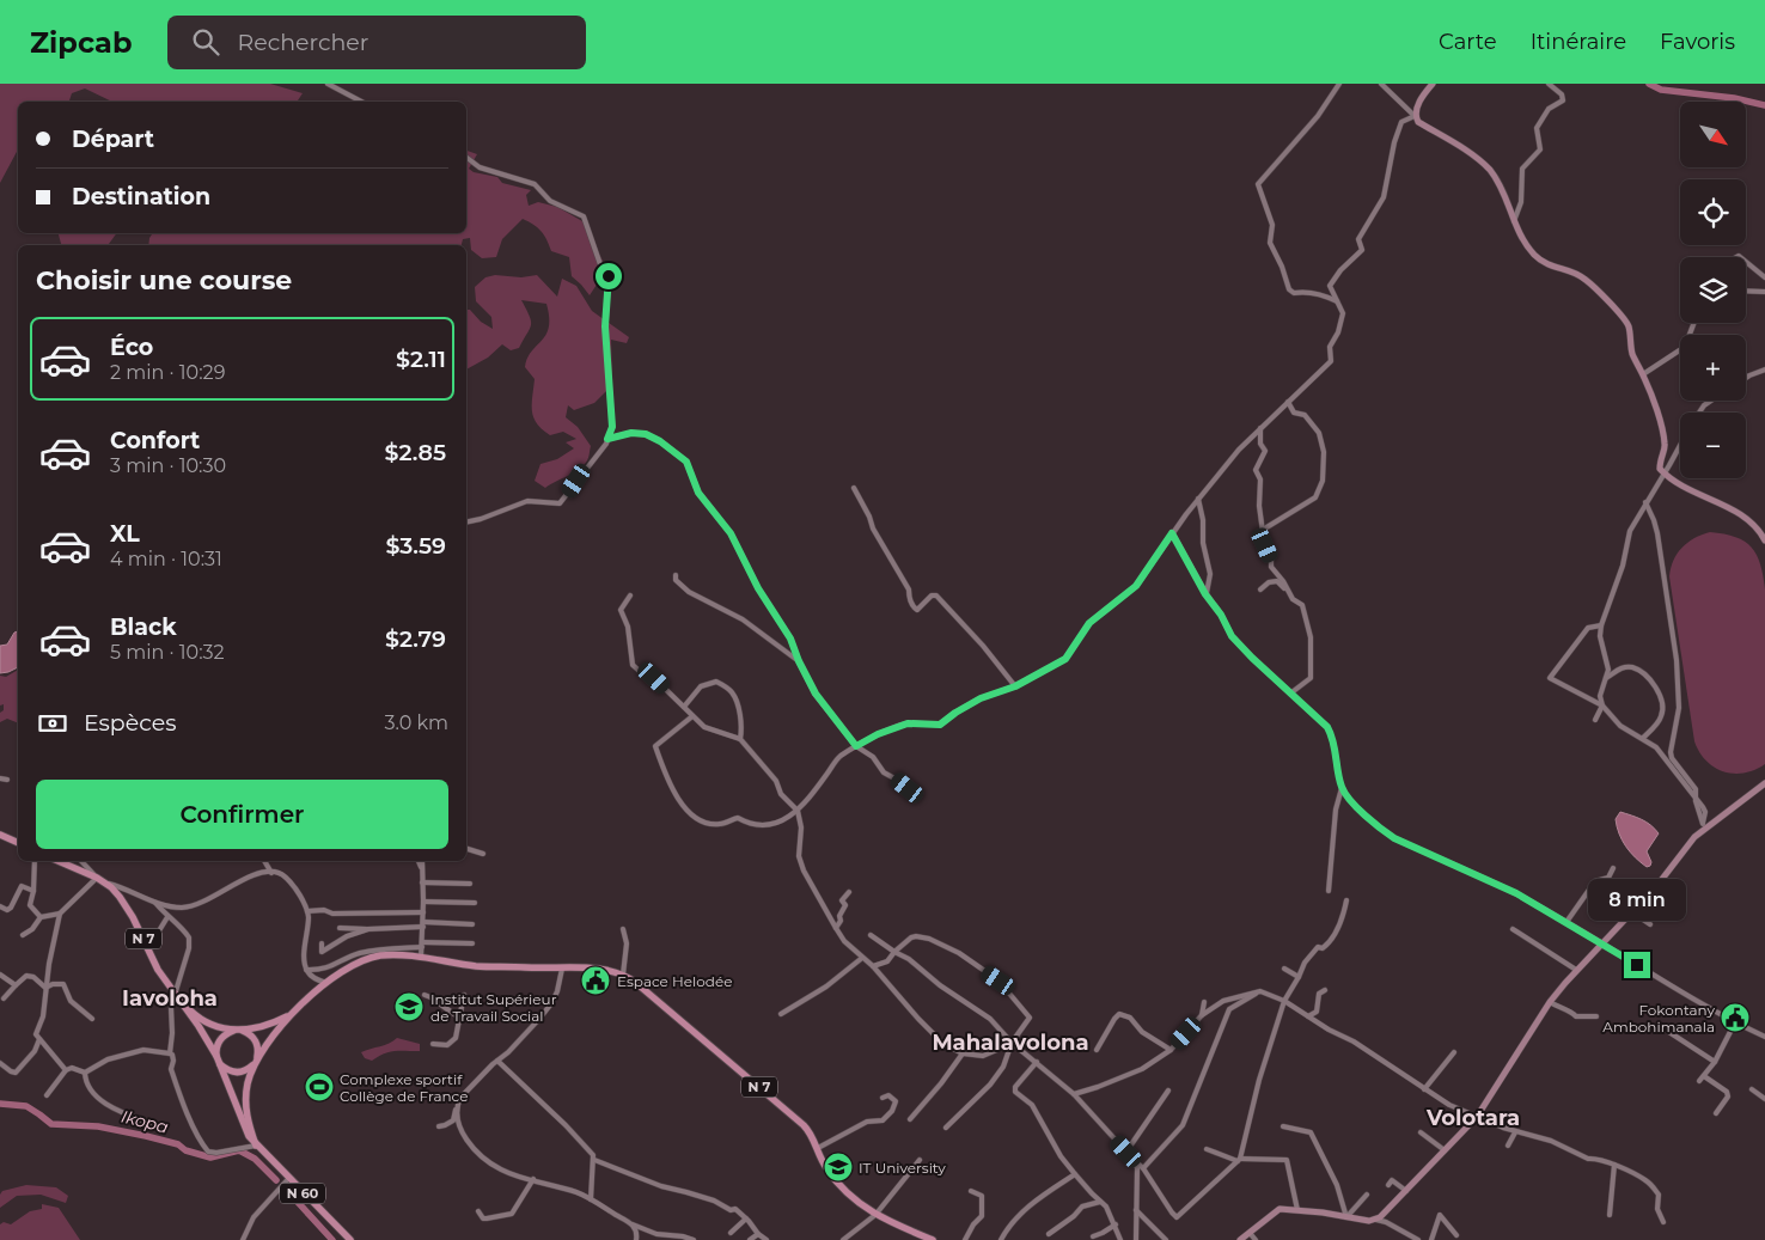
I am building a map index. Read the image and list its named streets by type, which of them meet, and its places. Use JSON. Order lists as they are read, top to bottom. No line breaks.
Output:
{"streets":{"main road":["N 7","N 60"]},"districts":["Iavoloha","Mahalavolona","Volotara"],"water":["Ikopa"],"places":{"public building":["Espace Helodée","Fokontany Ambohimanala"],"school or university":["Institut Supérieur de Travail Social","IT University"],"sports":["Complexe sportif Collège de France"]},"north":"bottom right","page":{"header":"Zipcab","search":"Rechercher","nav":["Carte","Itinéraire","Favoris"],"map_buttons":["+","−"],"banner":["Départ","Destination"],"heading":"Choisir une course","list":[{"name":"Éco","note":"2 min · 10:29","value":"$2.11"},{"name":"Confort","note":"3 min · 10:30","value":"$2.85"},{"name":"XL","note":"4 min · 10:31","value":"$3.59"},{"name":"Black","note":"5 min · 10:32","value":"$2.79"}],"pay":["Espèces","3.0 km"],"buttons":"Confirmer","bubble":"8 min"}}
